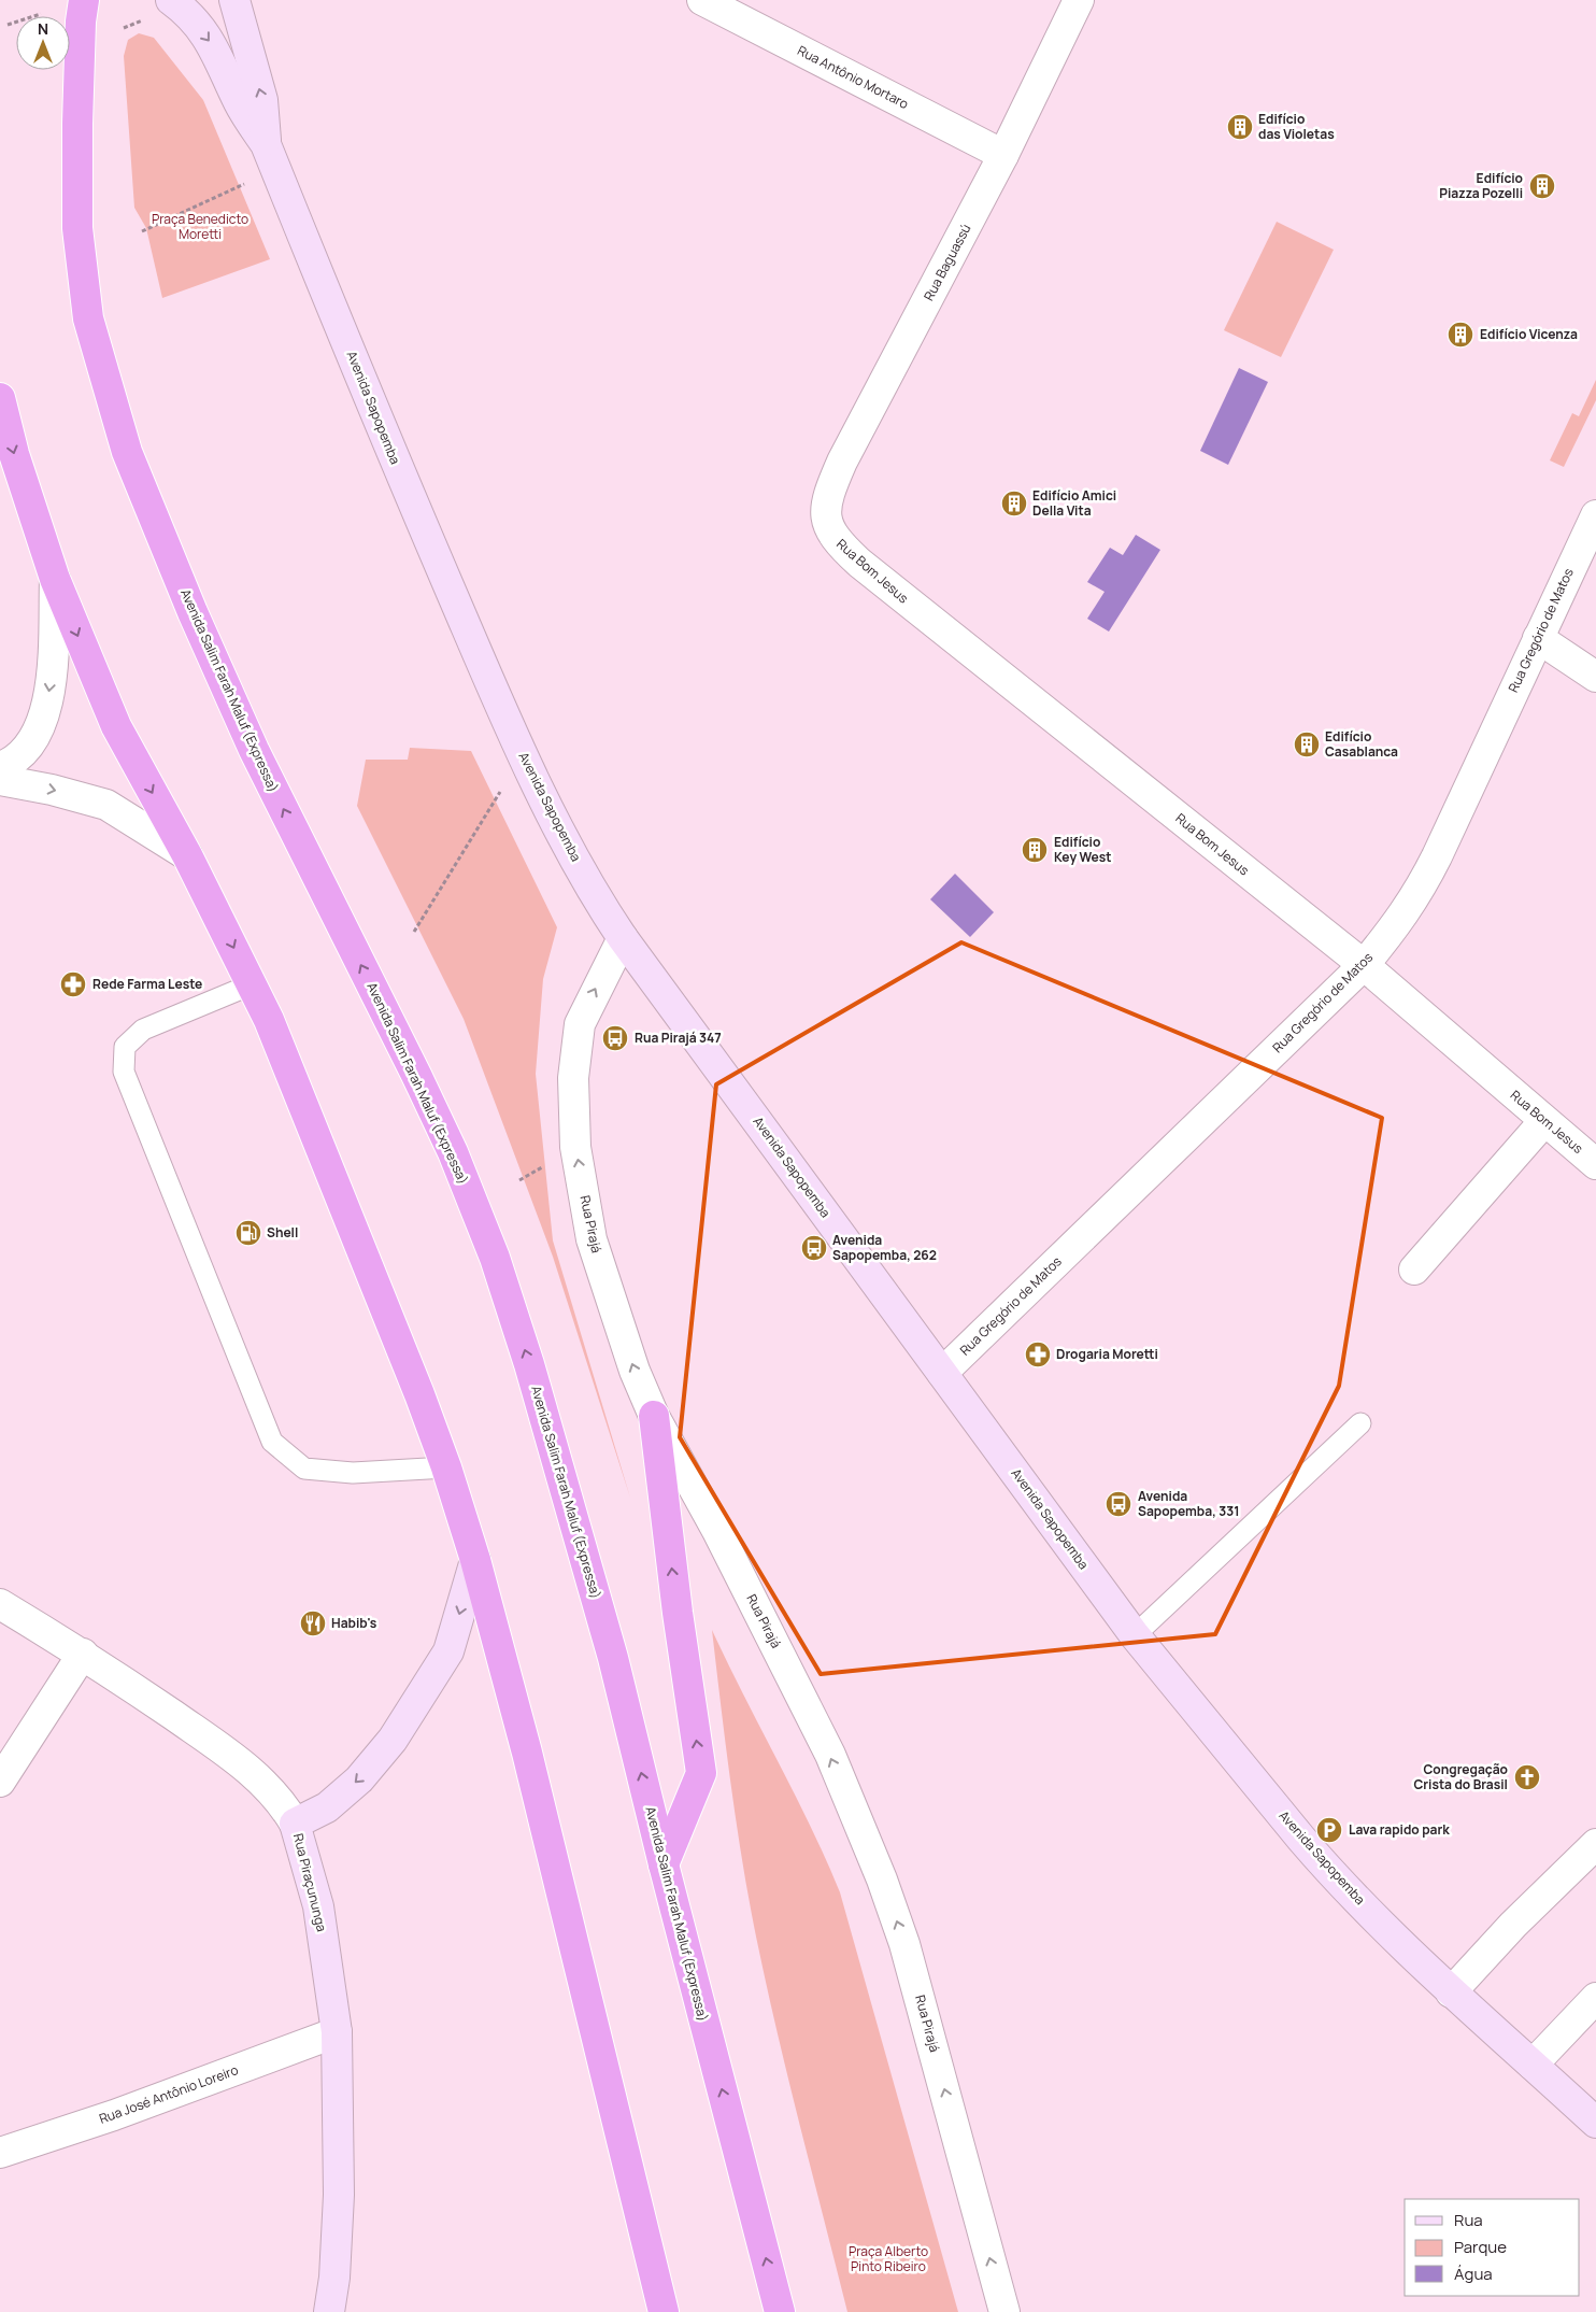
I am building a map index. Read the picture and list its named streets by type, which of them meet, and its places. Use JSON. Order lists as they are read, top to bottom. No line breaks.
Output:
{"streets":{"highway":["Avenida Salim Farah Maluf (Expressa)"],"main road":["Avenida Sapopemba","Rua Piraçununga"],"street":["Rua Antônio Mortaro","Rua Baguassú","Rua Bom Jesus","Rua Gregório de Matos","Rua Pirajá","Rua José Antônio Loreiro"]},"crossings":[["Rua Antônio Mortaro","Rua Baguassú"],["Rua Baguassú","Rua Bom Jesus"],["Avenida Sapopemba","Rua Gregório de Matos"],["Avenida Sapopemba","Rua Pirajá"],["Rua Bom Jesus","Rua Gregório de Matos"],["Rua Piraçununga","Rua José Antônio Loreiro"]],"one_way":["Rua Pirajá"],"parks":["Praça Benedicto Moretti","Praça Alberto Pinto Ribeiro"],"places":{"building":["Edifício das Violetas","Edifício Piazza Pozelli","Edifício Vicenza","Edifício Amici Della Vita","Edifício Casablanca","Edifício Key West"],"pharmacy":["Rede Farma Leste","Drogaria Moretti"],"bus stop":["Rua Pirajá 347","Avenida Sapopemba, 262","Avenida Sapopemba, 331"],"fuel station":["Shell"],"restaurant":["Habib's"],"church":["Congregação Crista do Brasil"],"parking":["Lava rapido park"]},"legend":["Rua","Parque","Água"],"north":"top"}
